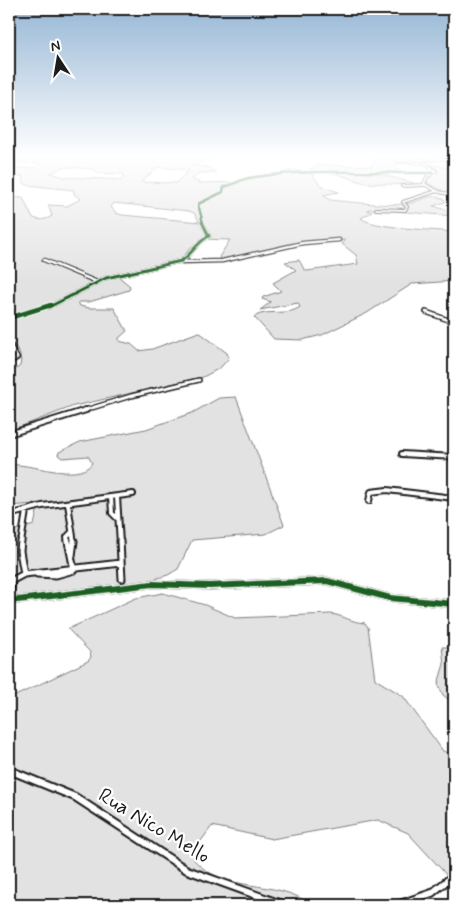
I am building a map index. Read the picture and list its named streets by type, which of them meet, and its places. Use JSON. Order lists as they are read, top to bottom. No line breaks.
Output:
{"streets":{"street":["Rua Nico Mello"]},"north":"top"}
